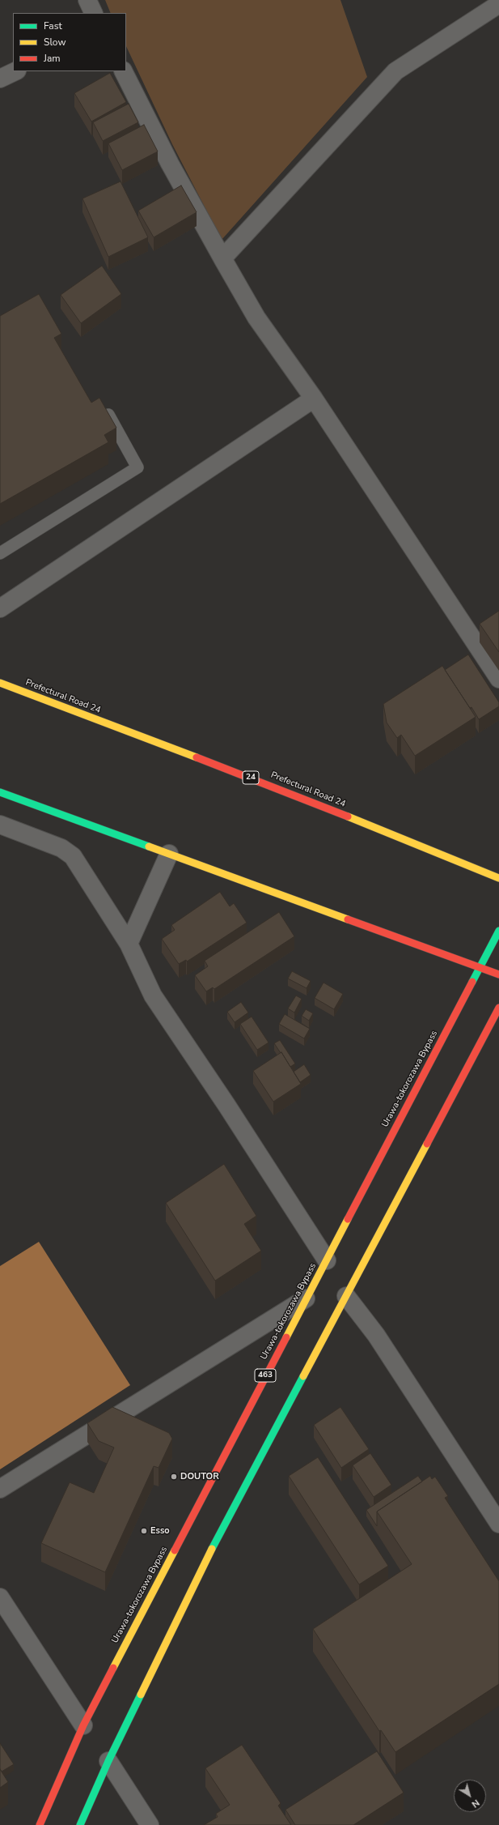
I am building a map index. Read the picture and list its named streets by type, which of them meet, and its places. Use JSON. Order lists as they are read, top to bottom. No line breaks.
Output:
{"streets":{"main road":["Prefectural Road 24","24","Urawa-tokorozawa Bypass","463"]},"places":["DOUTOR","Esso"],"legend":["Fast","Slow","Jam"],"north":"bottom right"}
